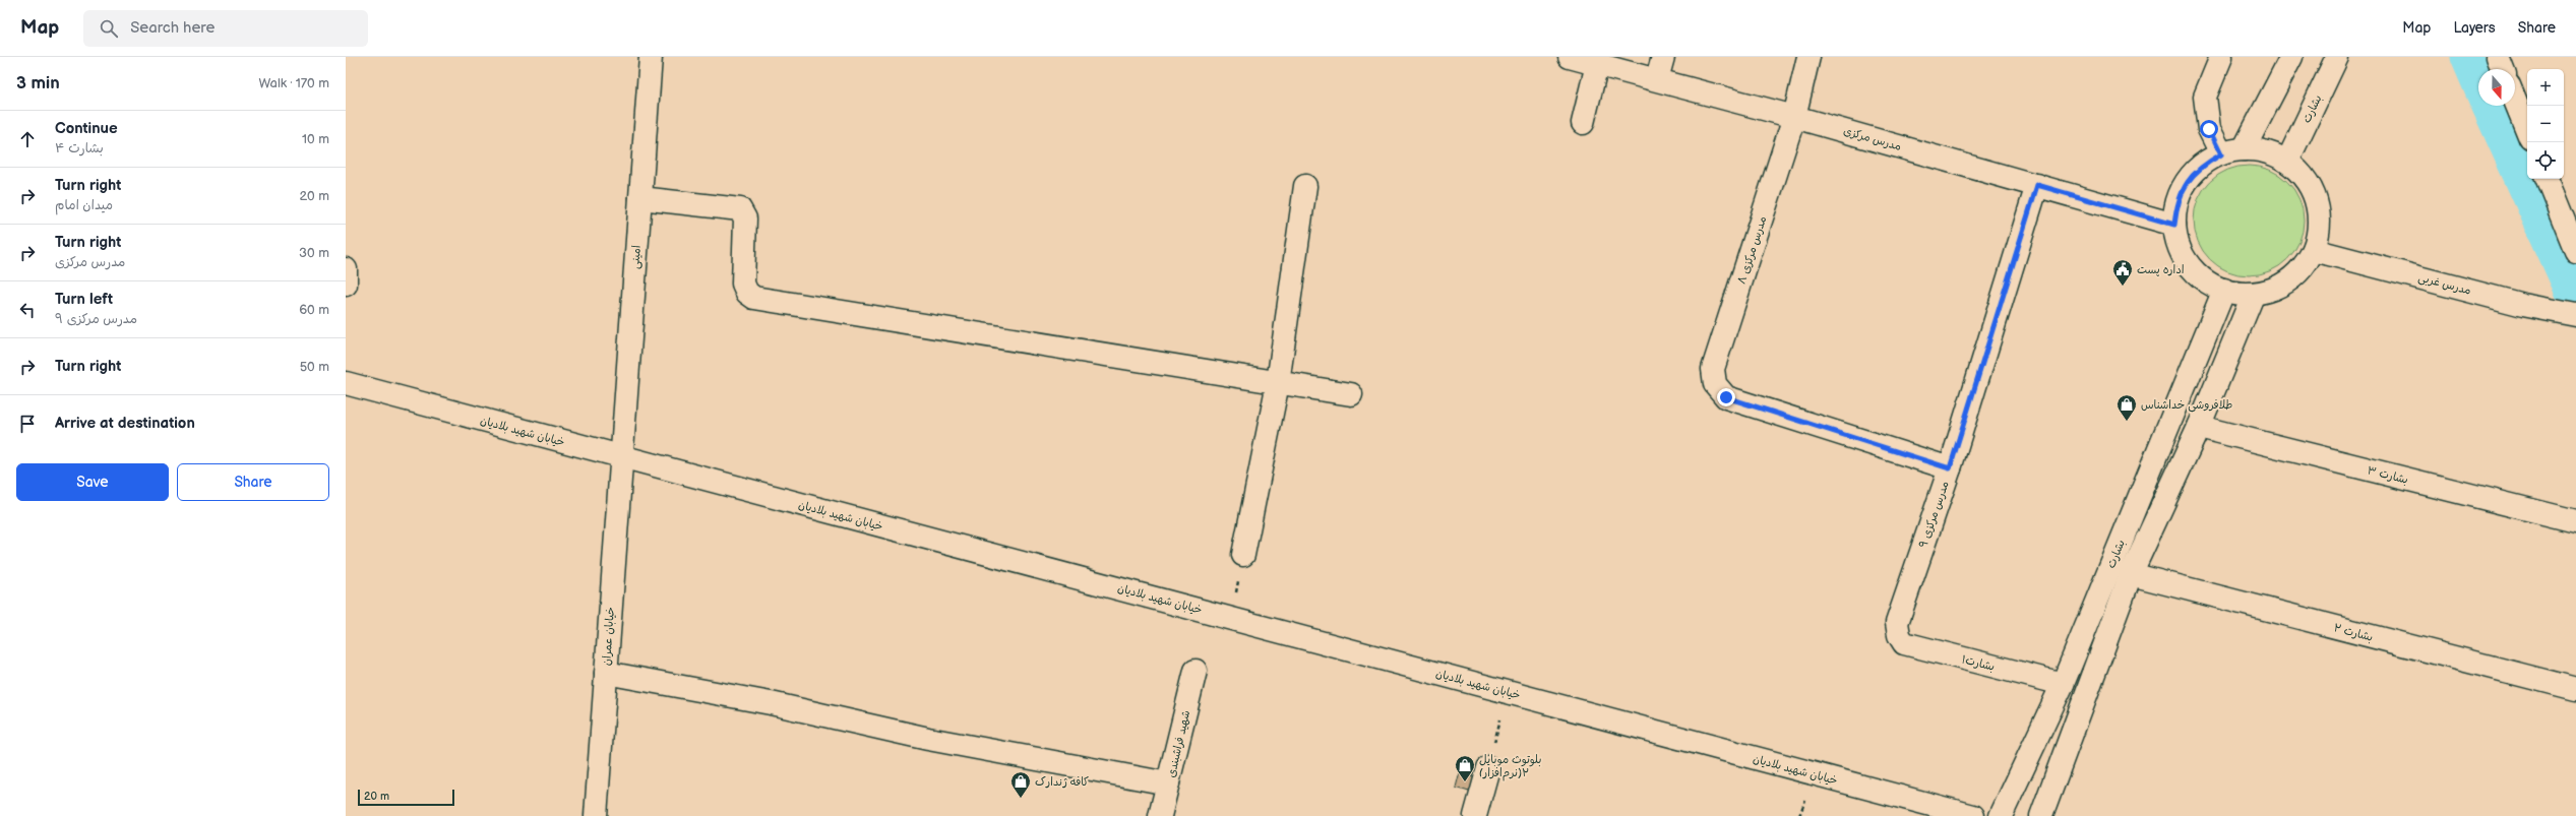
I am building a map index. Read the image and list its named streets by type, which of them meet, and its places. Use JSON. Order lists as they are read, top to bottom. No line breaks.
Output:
{"streets":{"street":["بشارت","مدرس مرکزی","مدرس مرکزی ۸","امینی","مدرس غربی","خیابان شهید بلادیان","بشارت ۳","مدرس مرکزی ۹","بشارت ۲","خیابان عمران","بشارت۱","شهید فراشبندی"]},"crossings":[["بشارت","مدرس مرکزی"],["بشارت","مدرس غربی"],["بشارت","بشارت ۳"],["بشارت","بشارت ۲"],["بشارت","بشارت۱"],["مدرس مرکزی","مدرس مرکزی ۸"],["مدرس مرکزی","مدرس غربی"],["مدرس مرکزی","مدرس مرکزی ۹"],["مدرس مرکزی ۸","مدرس مرکزی ۹"],["امینی","خیابان شهید بلادیان"],["امینی","خیابان عمران"],["خیابان شهید بلادیان","خیابان عمران"],["مدرس مرکزی ۹","بشارت۱"]],"places":{"public building":["اداره پست"],"shop":["طلافروشی خداشناس","بلوتوث موبایل (نرم‌افزار)۲","کافه ژندارک"]},"scale_bar":"20 m","north":"bottom","page":{"header":"Map","search":"Search here","nav":["Map","Layers","Share"],"heading":["3 min","Walk · 170 m"],"map_buttons":["+","−"],"list":[["Continue","بشارت ۴","10 m"],["Turn right","میدان امام","20 m"],["Turn right","مدرس مرکزی","30 m"],["Turn left","مدرس مرکزی ۹","60 m"],["Turn right","50 m"],"Arrive at destination"],"buttons":["Save","Share"],"scale":"20 m"}}
